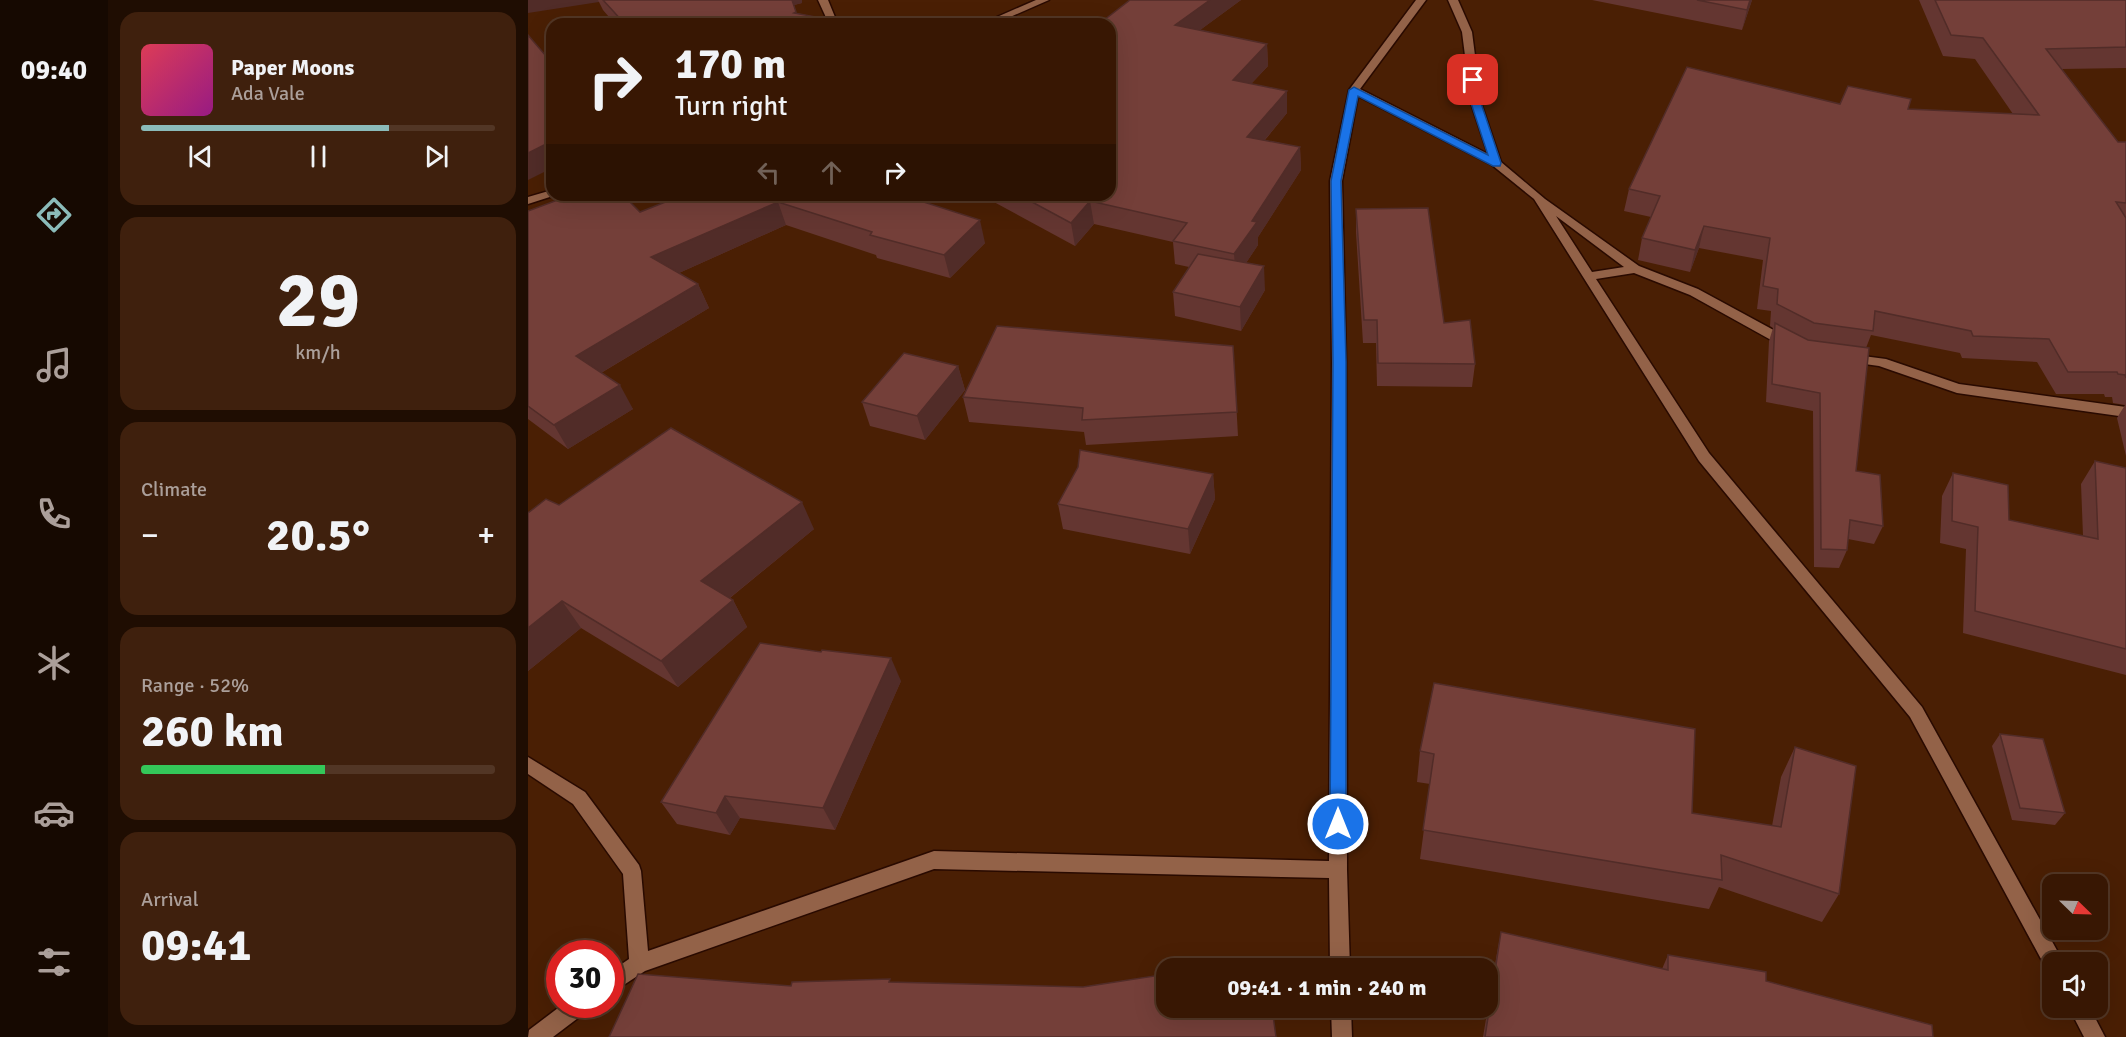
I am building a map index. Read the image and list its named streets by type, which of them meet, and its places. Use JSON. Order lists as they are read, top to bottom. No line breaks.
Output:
{"north":"bottom right","page":{"tabs":"09:40","turn":["170 m","Turn right"],"song":["Paper Moons","Ada Vale"],"tile":[["29","km/h"],"Climate",["Range · 52%","260 km"],["Arrival","09:41"]],"heat":["−","20.5°","+"],"limit":"30","trip":"09:41 · 1 min · 240 m"}}
